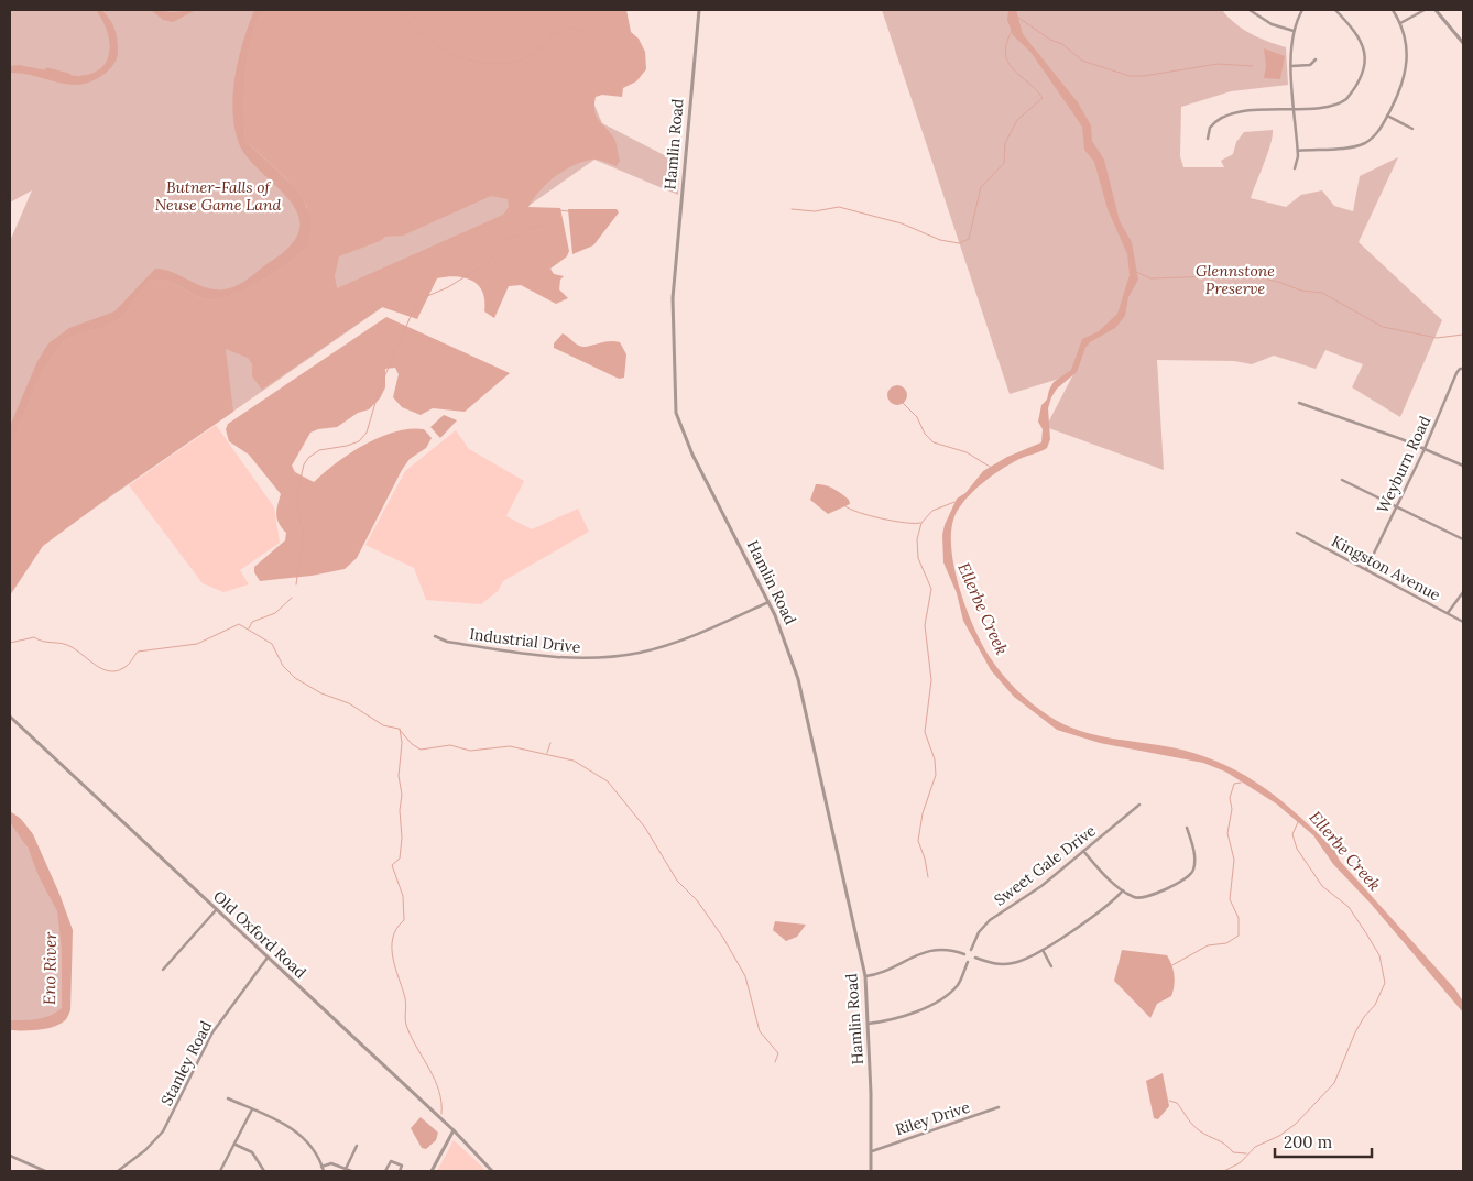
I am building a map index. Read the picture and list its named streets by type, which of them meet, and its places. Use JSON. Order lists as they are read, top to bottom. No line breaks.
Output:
{"streets":{"street":["Hamlin Road","Weyburn Road","Kingston Avenue","Industrial Drive","Sweet Gale Drive","Old Oxford Road","Stanley Road","Riley Drive"]},"crossings":[["Hamlin Road","Industrial Drive"],["Hamlin Road","Riley Drive"],["Weyburn Road","Kingston Avenue"],["Old Oxford Road","Stanley Road"]],"water":["Ellerbe Creek","Eno River"],"parks":["Butner-Falls of Neuse Game Land","Glennstone Preserve"],"scale_bar":"200 m"}
